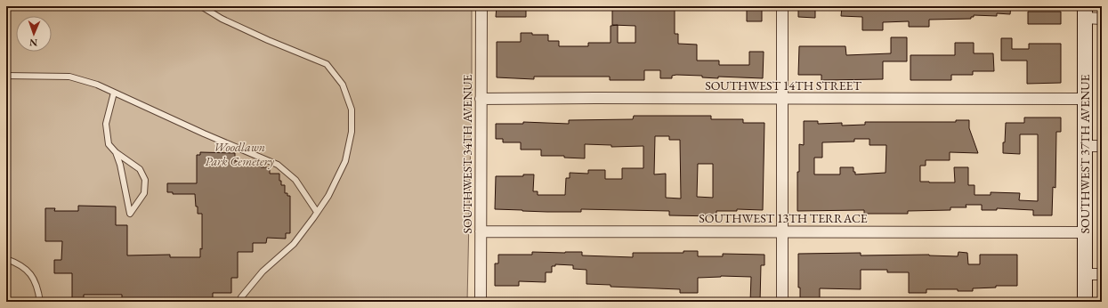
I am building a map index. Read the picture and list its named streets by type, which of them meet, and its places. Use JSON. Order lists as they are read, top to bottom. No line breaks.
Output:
{"streets":{"main road":["SOUTHWEST 37TH AVENUE"],"street":["SOUTHWEST 14TH STREET","SOUTHWEST 34TH AVENUE","SOUTHWEST 13TH TERRACE"]},"crossings":[["SOUTHWEST 14TH STREET","SOUTHWEST 34TH AVENUE"],["SOUTHWEST 14TH STREET","SOUTHWEST 37TH AVENUE"],["SOUTHWEST 34TH AVENUE","SOUTHWEST 13TH TERRACE"],["SOUTHWEST 37TH AVENUE","SOUTHWEST 13TH TERRACE"]],"parks":["Woodlawn Park Cemetery"],"north":"bottom"}
